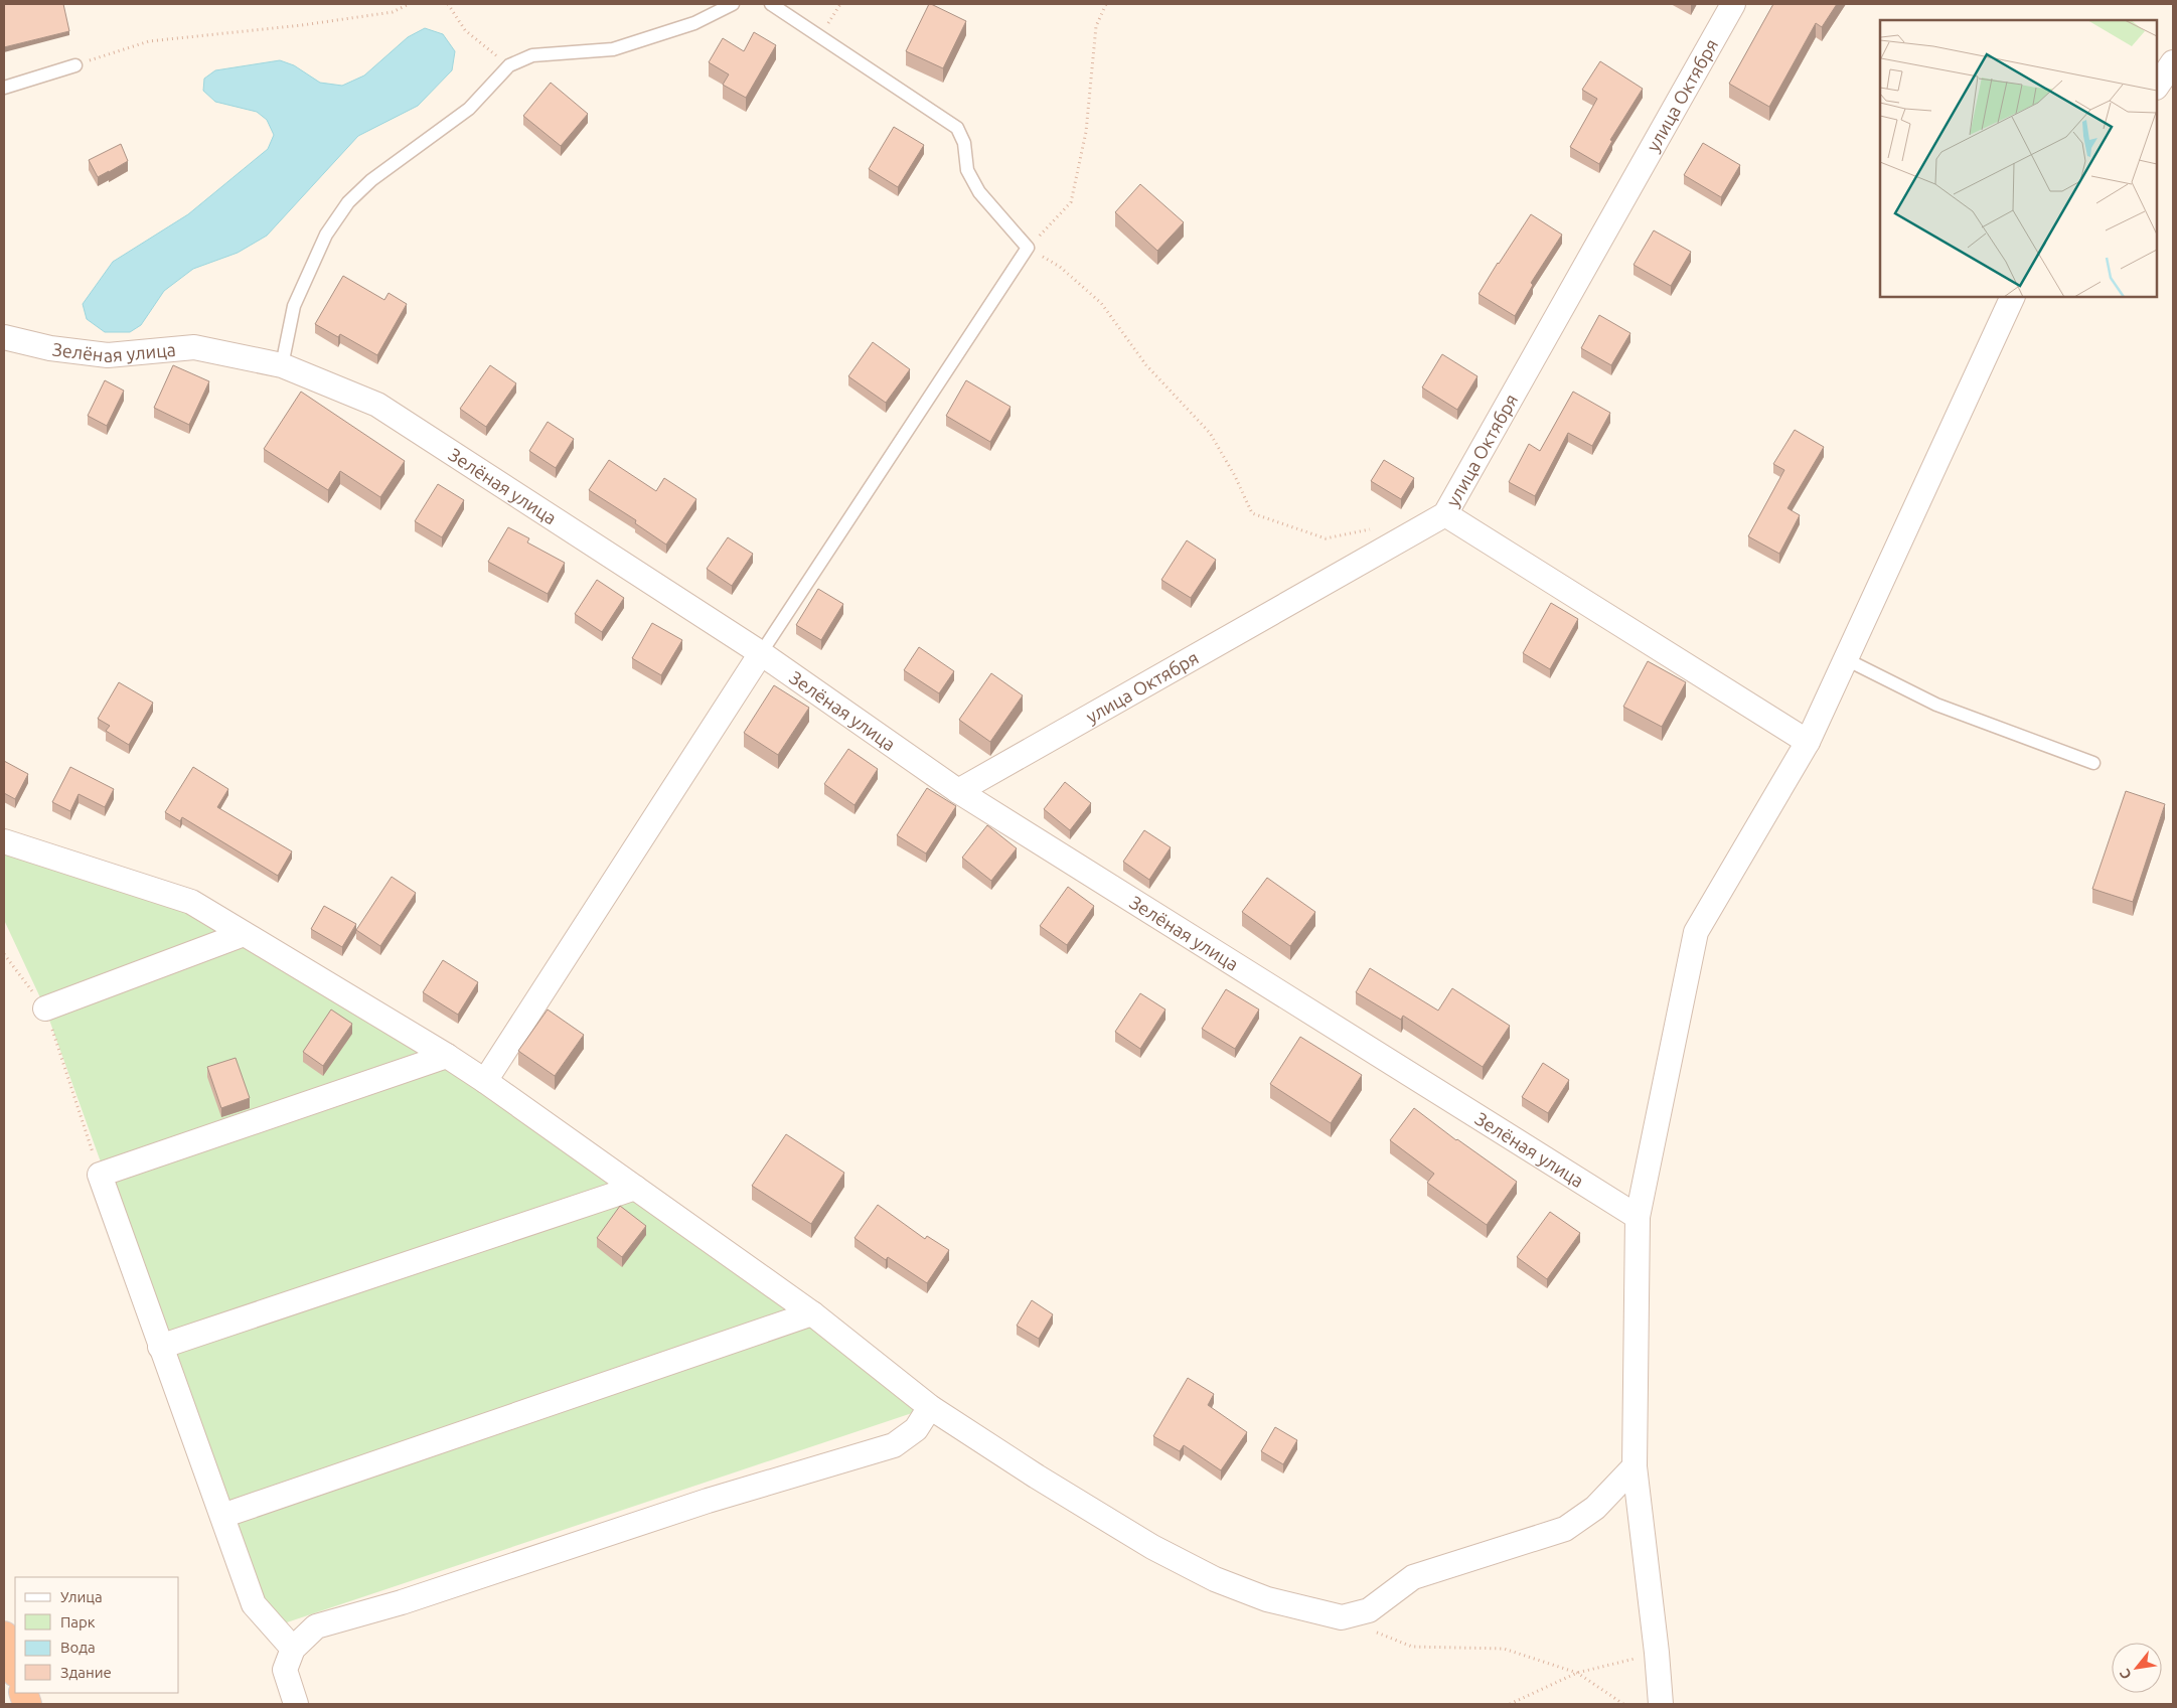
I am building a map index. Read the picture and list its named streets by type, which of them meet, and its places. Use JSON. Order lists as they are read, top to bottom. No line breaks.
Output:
{"streets":{"street":["улица Октября","Зелёная улица"]},"crossings":[["улица Октября","Зелёная улица"]],"legend":["Улица","Парк","Вода","Здание"],"north":"bottom left"}
